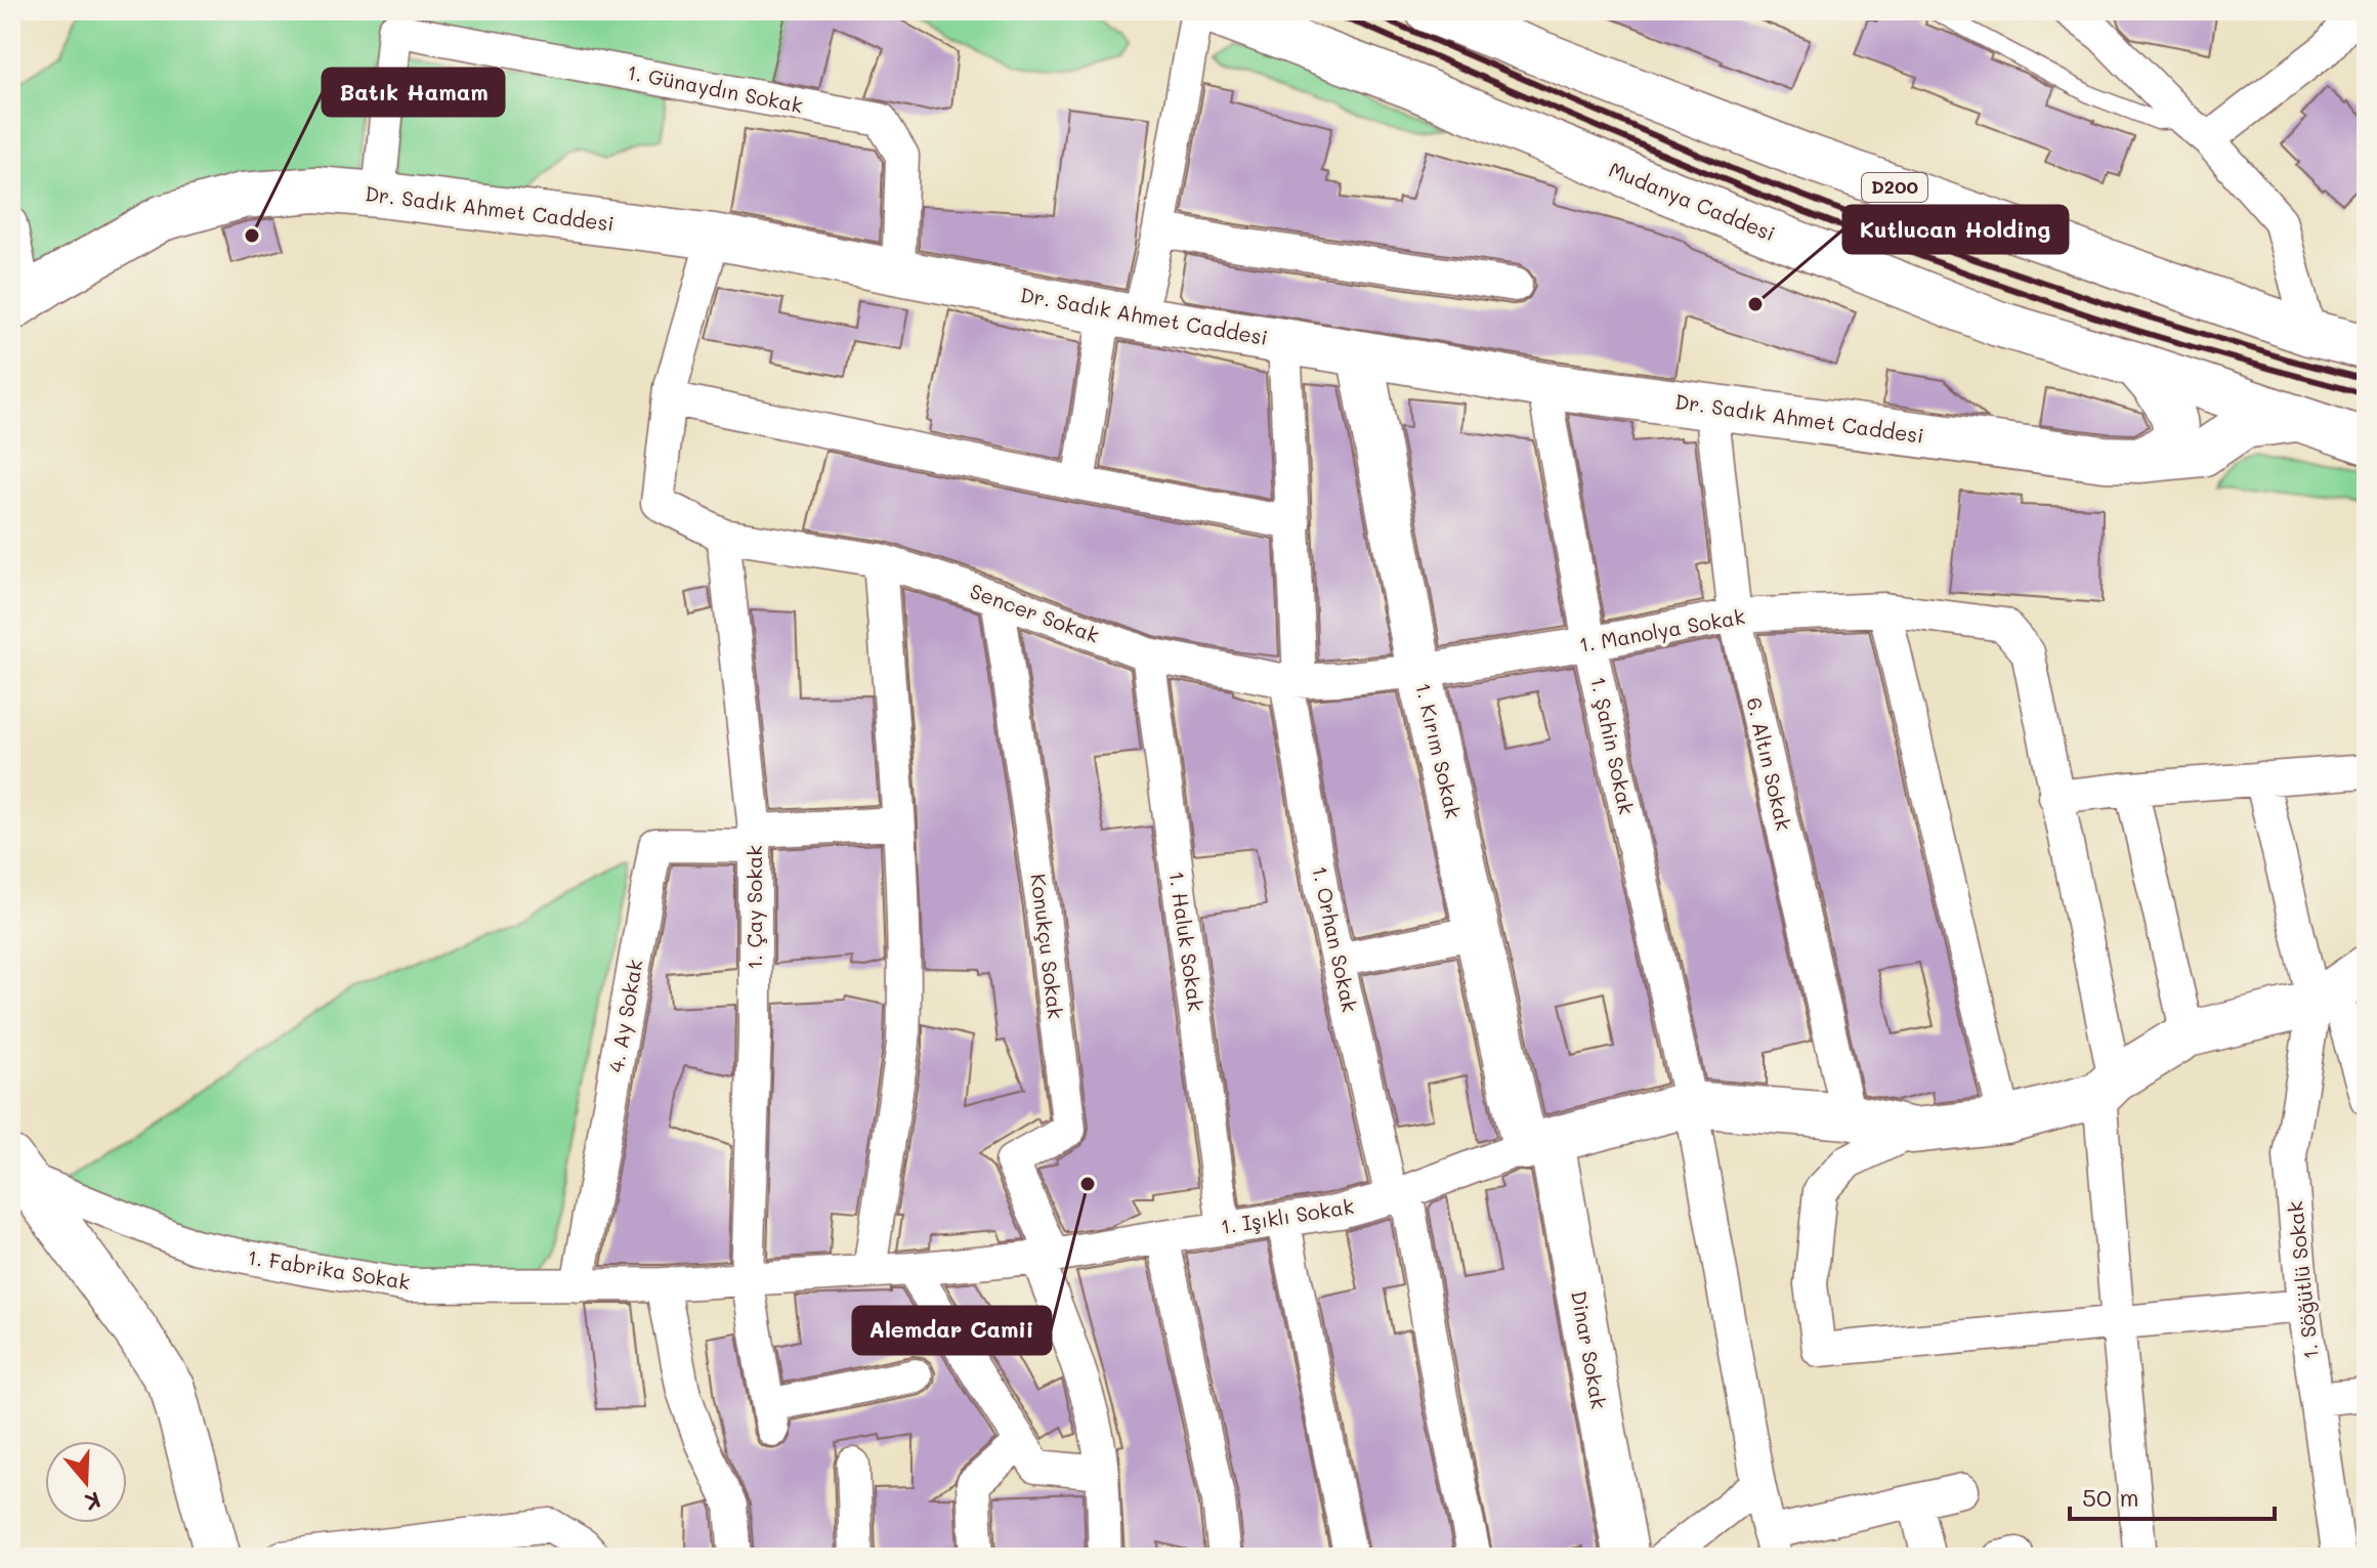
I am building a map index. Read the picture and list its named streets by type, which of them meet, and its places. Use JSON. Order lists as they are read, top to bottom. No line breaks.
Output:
{"streets":{"main road":["D200","Mudanya Caddesi","Dr. Sadık Ahmet Caddesi","1. Kırım Sokak","1. Işıklı Sokak","Dinar Sokak"],"street":["1. Günaydın Sokak","Sencer Sokak","1. Manolya Sokak","1. Şahin Sokak","6. Altın Sokak","1. Çay Sokak","1. Orhan Sokak","1. Haluk Sokak","Konukçu Sokak","4. Ay Sokak","1. Fabrika Sokak","1. Söğütlü Sokak"]},"crossings":[["1. Günaydın Sokak","Dr. Sadık Ahmet Caddesi"],["Mudanya Caddesi","Dr. Sadık Ahmet Caddesi"],["Dr. Sadık Ahmet Caddesi","1. Şahin Sokak"],["Dr. Sadık Ahmet Caddesi","1. Kırım Sokak"],["Dr. Sadık Ahmet Caddesi","6. Altın Sokak"],["Dr. Sadık Ahmet Caddesi","1. Orhan Sokak"],["Sencer Sokak","1. Manolya Sokak"],["Sencer Sokak","1. Kırım Sokak"],["Sencer Sokak","1. Çay Sokak"],["Sencer Sokak","1. Orhan Sokak"],["Sencer Sokak","1. Haluk Sokak"],["Sencer Sokak","Konukçu Sokak"],["1. Manolya Sokak","1. Şahin Sokak"],["1. Manolya Sokak","1. Kırım Sokak"],["1. Manolya Sokak","6. Altın Sokak"],["1. Şahin Sokak","1. Işıklı Sokak"],["1. Kırım Sokak","1. Işıklı Sokak"],["1. Kırım Sokak","Dinar Sokak"],["6. Altın Sokak","1. Işıklı Sokak"],["1. Çay Sokak","4. Ay Sokak"],["1. Çay Sokak","1. Işıklı Sokak"],["1. Çay Sokak","1. Fabrika Sokak"],["1. Orhan Sokak","1. Işıklı Sokak"],["1. Haluk Sokak","1. Işıklı Sokak"],["Konukçu Sokak","1. Işıklı Sokak"],["4. Ay Sokak","1. Fabrika Sokak"],["1. Işıklı Sokak","1. Fabrika Sokak"],["1. Işıklı Sokak","1. Söğütlü Sokak"],["1. Işıklı Sokak","Dinar Sokak"]],"places":["Batık Hamam","Kutlucan Holding","Alemdar Camii"],"scale_bar":"50 m","north":"bottom"}
